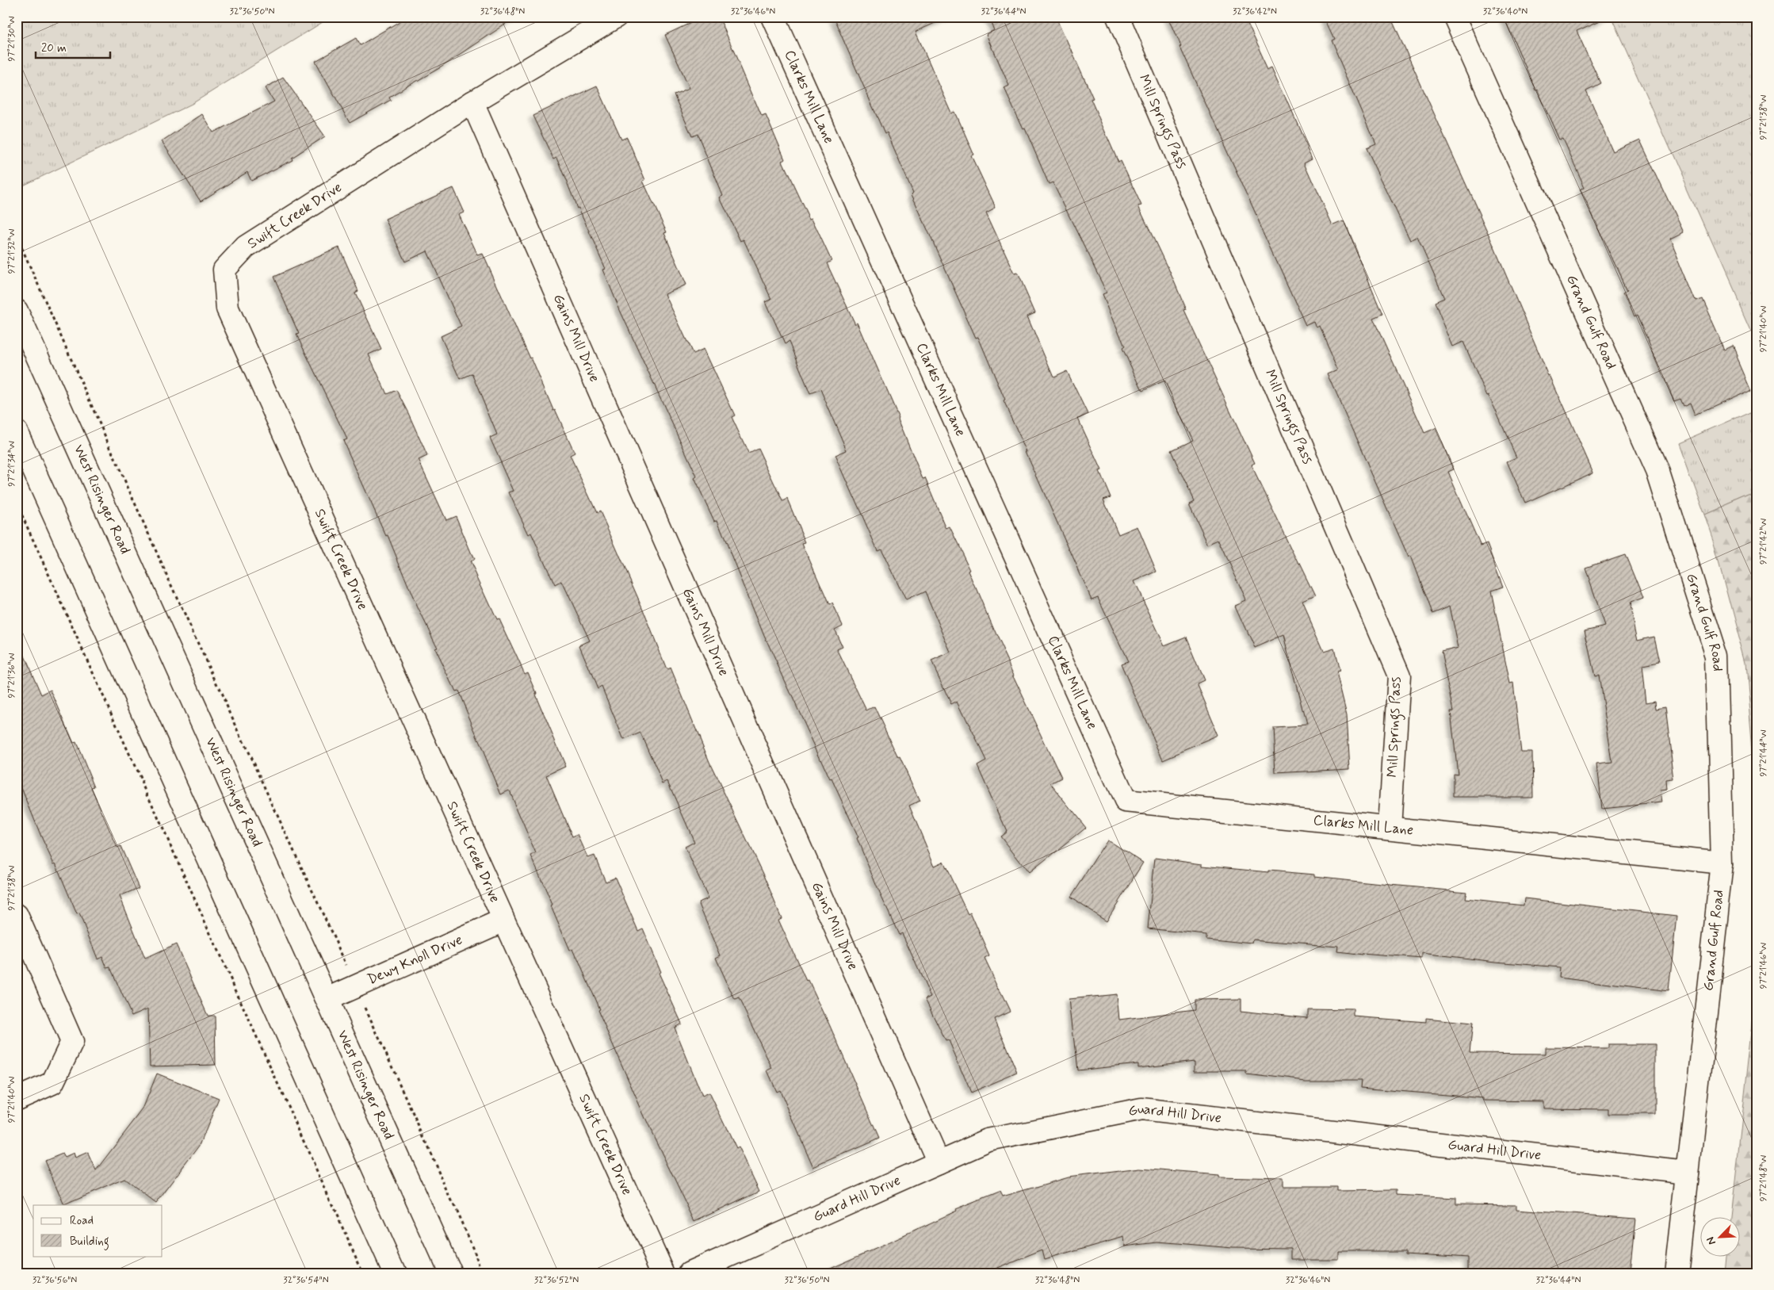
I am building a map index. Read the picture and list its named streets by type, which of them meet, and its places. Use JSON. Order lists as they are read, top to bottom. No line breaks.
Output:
{"streets":{"street":["Clarks Mill Lane","Mill Springs Pass","Swift Creek Drive","Grand Gulf Road","Gains Mill Drive","West Risinger Road","Dewy Knoll Drive","Guard Hill Drive"]},"crossings":[["Clarks Mill Lane","Mill Springs Pass"],["Clarks Mill Lane","Grand Gulf Road"],["Swift Creek Drive","Gains Mill Drive"],["Swift Creek Drive","Dewy Knoll Drive"],["Grand Gulf Road","Guard Hill Drive"],["Gains Mill Drive","Guard Hill Drive"],["West Risinger Road","Dewy Knoll Drive"]],"legend":["Road","Building"],"scale_bar":"20 m","north":"bottom left","coordinates":["32°36'50\"N","32°36'48\"N","32°36'46\"N","32°36'44\"N","32°36'42\"N","32°36'40\"N","97°21'30\"W","97°21'38\"W","97°21'32\"W","97°21'40\"W","97°21'34\"W","97°21'42\"W","97°21'36\"W","97°21'44\"W","97°21'46\"W","97°21'48\"W","32°36'56\"N","32°36'54\"N","32°36'52\"N"]}
